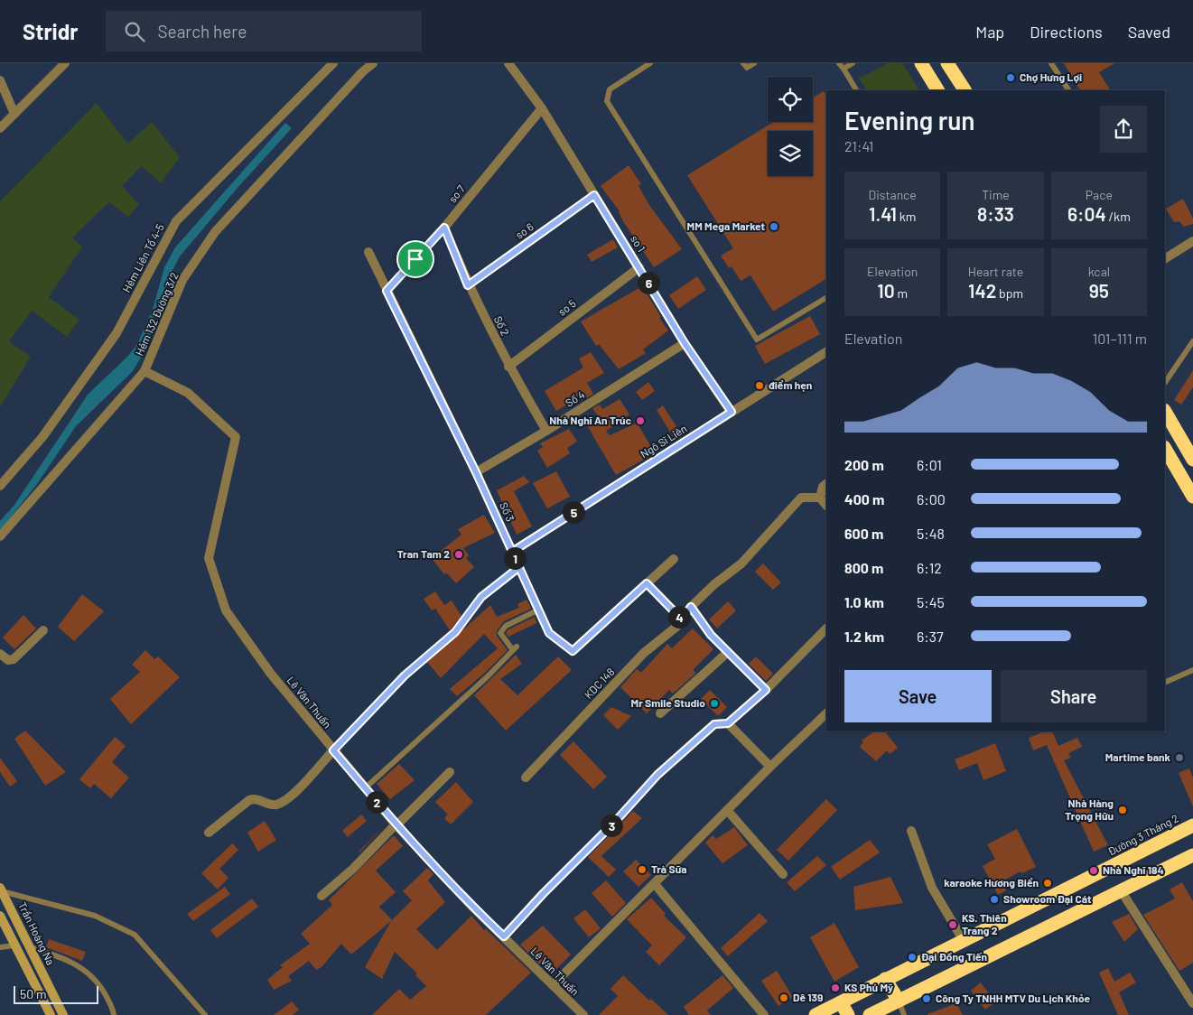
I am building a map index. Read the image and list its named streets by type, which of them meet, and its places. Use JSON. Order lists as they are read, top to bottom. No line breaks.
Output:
{"streets":{"highway":["Đường 3 Tháng 2"],"main road":["Trần Hoàng Na"],"street":["so 7","so 6","so 1","Hẻm Liên Tổ 4-5","so 5","Hẻm 132 Đường 3/2","Số 2","Số 4","Ngô Sĩ Liên","Số 3","KDC 148","Lê Văn Thuấn"]},"crossings":[["so 7","so 1"],["so 7","Số 2"],["so 7","Số 3"],["so 6","so 1"],["so 6","Số 2"],["so 1","so 5"],["so 1","Số 4"],["so 1","Ngô Sĩ Liên"],["so 5","Số 2"],["Hẻm 132 Đường 3/2","Lê Văn Thuấn"],["Số 2","Số 4"],["Số 4","Số 3"],["Ngô Sĩ Liên","Số 3"]],"places":["Chợ Hưng Lợi","MM Mega Market","điểm hẹn","Nhà Nghĩ An Trúc","Tran Tam 2","Mr Smile Studio","Martime bank","Nhà Hàng Trọng Hữu","Trà Sữa","Nhà Nghĩ 184","karaoke Hương Biển","Showroom Đại Cát","KS. Thiên Trang 2","Đại Đồng Tiến","KS Phú Mỹ","Dê 139","Công Ty TNHH MTV Du Lịch Khỏe"],"scale_bar":"50 m","page":{"header":"Stridr","search":"Search here","nav":["Map","Directions","Saved"],"heading":["Evening run","21:41"],"stats":[["Distance","1.41 km"],["Time","8:33"],["Pace","6:04 /km"],["Elevation","10 m"],["Heart rate","142 bpm"],["kcal","95"]],"pins":["6","5","1","4","2","3"],"chart":["Elevation","101–111 m"],"list":[{"name":"200 m","note":"6:01"},{"name":"400 m","note":"6:00"},{"name":"600 m","note":"5:48"},{"name":"800 m","note":"6:12"},{"name":"1.0 km","note":"5:45"},{"name":"1.2 km","note":"6:37"}],"buttons":["Save","Share"],"scale":"50 m"}}
